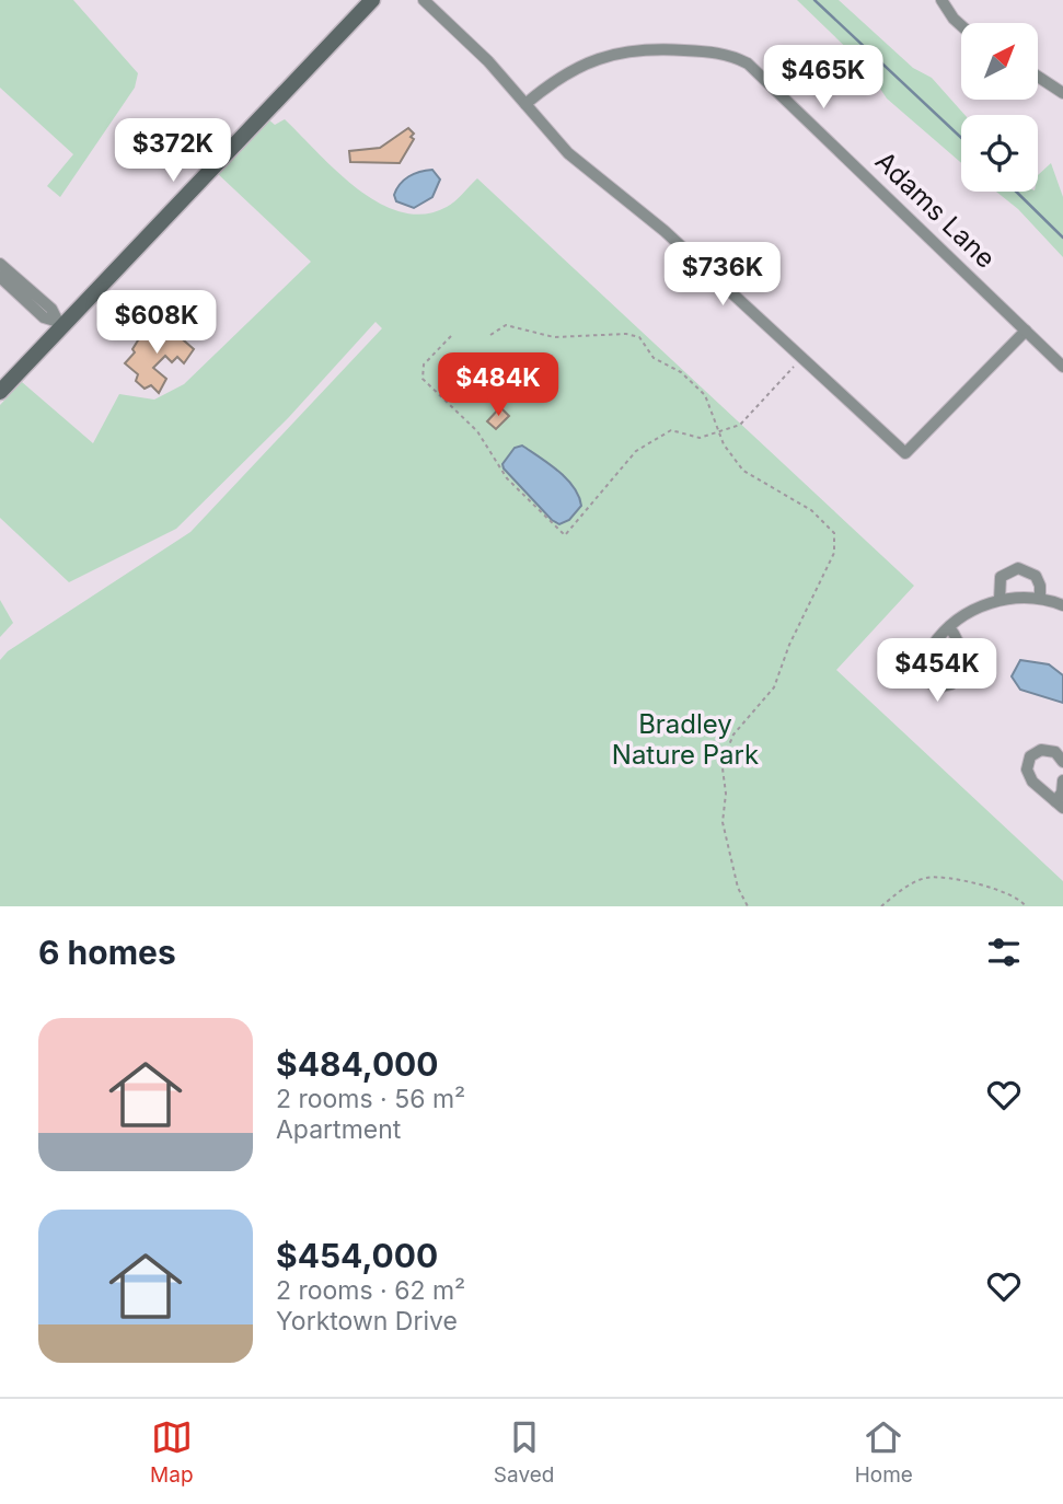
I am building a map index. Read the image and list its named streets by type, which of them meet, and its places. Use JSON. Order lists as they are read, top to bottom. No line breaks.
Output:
{"streets":{"street":["Adams Lane"]},"parks":["Bradley Nature Park"],"north":"top right","page":{"price":["$465K","$372K","$736K","$608K","$484K","$454K"],"heading":"6 homes","list":[{"name":"$484,000","note":"2 rooms · 56 m² · Apartment"},{"name":"$454,000","note":"2 rooms · 62 m² · Yorktown Drive"}],"tabs":["Map","Saved","Home"]}}
